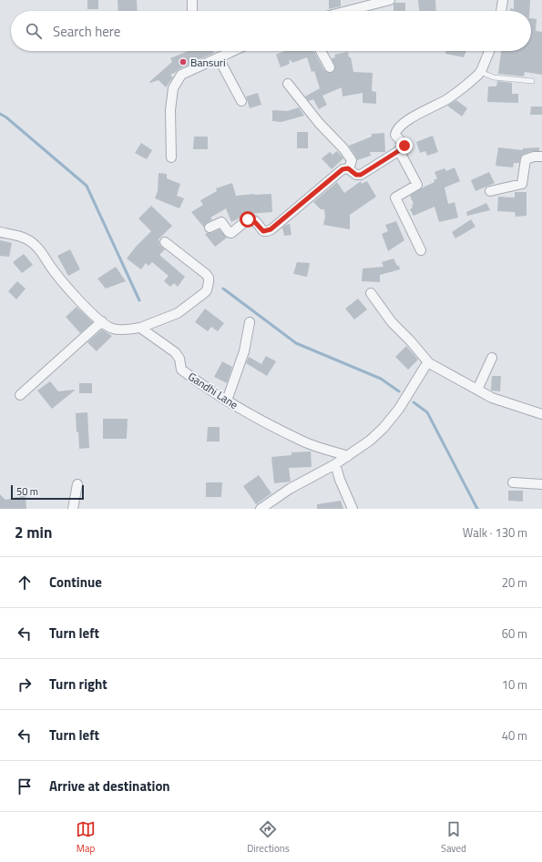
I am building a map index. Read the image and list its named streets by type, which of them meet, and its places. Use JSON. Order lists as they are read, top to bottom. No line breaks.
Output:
{"streets":{"street":["Gandhi Lane"]},"places":["Bansuri"],"scale_bar":"50 m","page":{"search":"Search here","scale":"50 m","heading":["2 min","Walk · 130 m"],"list":[["Continue","20 m"],["Turn left","60 m"],["Turn right","10 m"],["Turn left","40 m"],"Arrive at destination"],"nav":["Map","Directions","Saved"]}}
